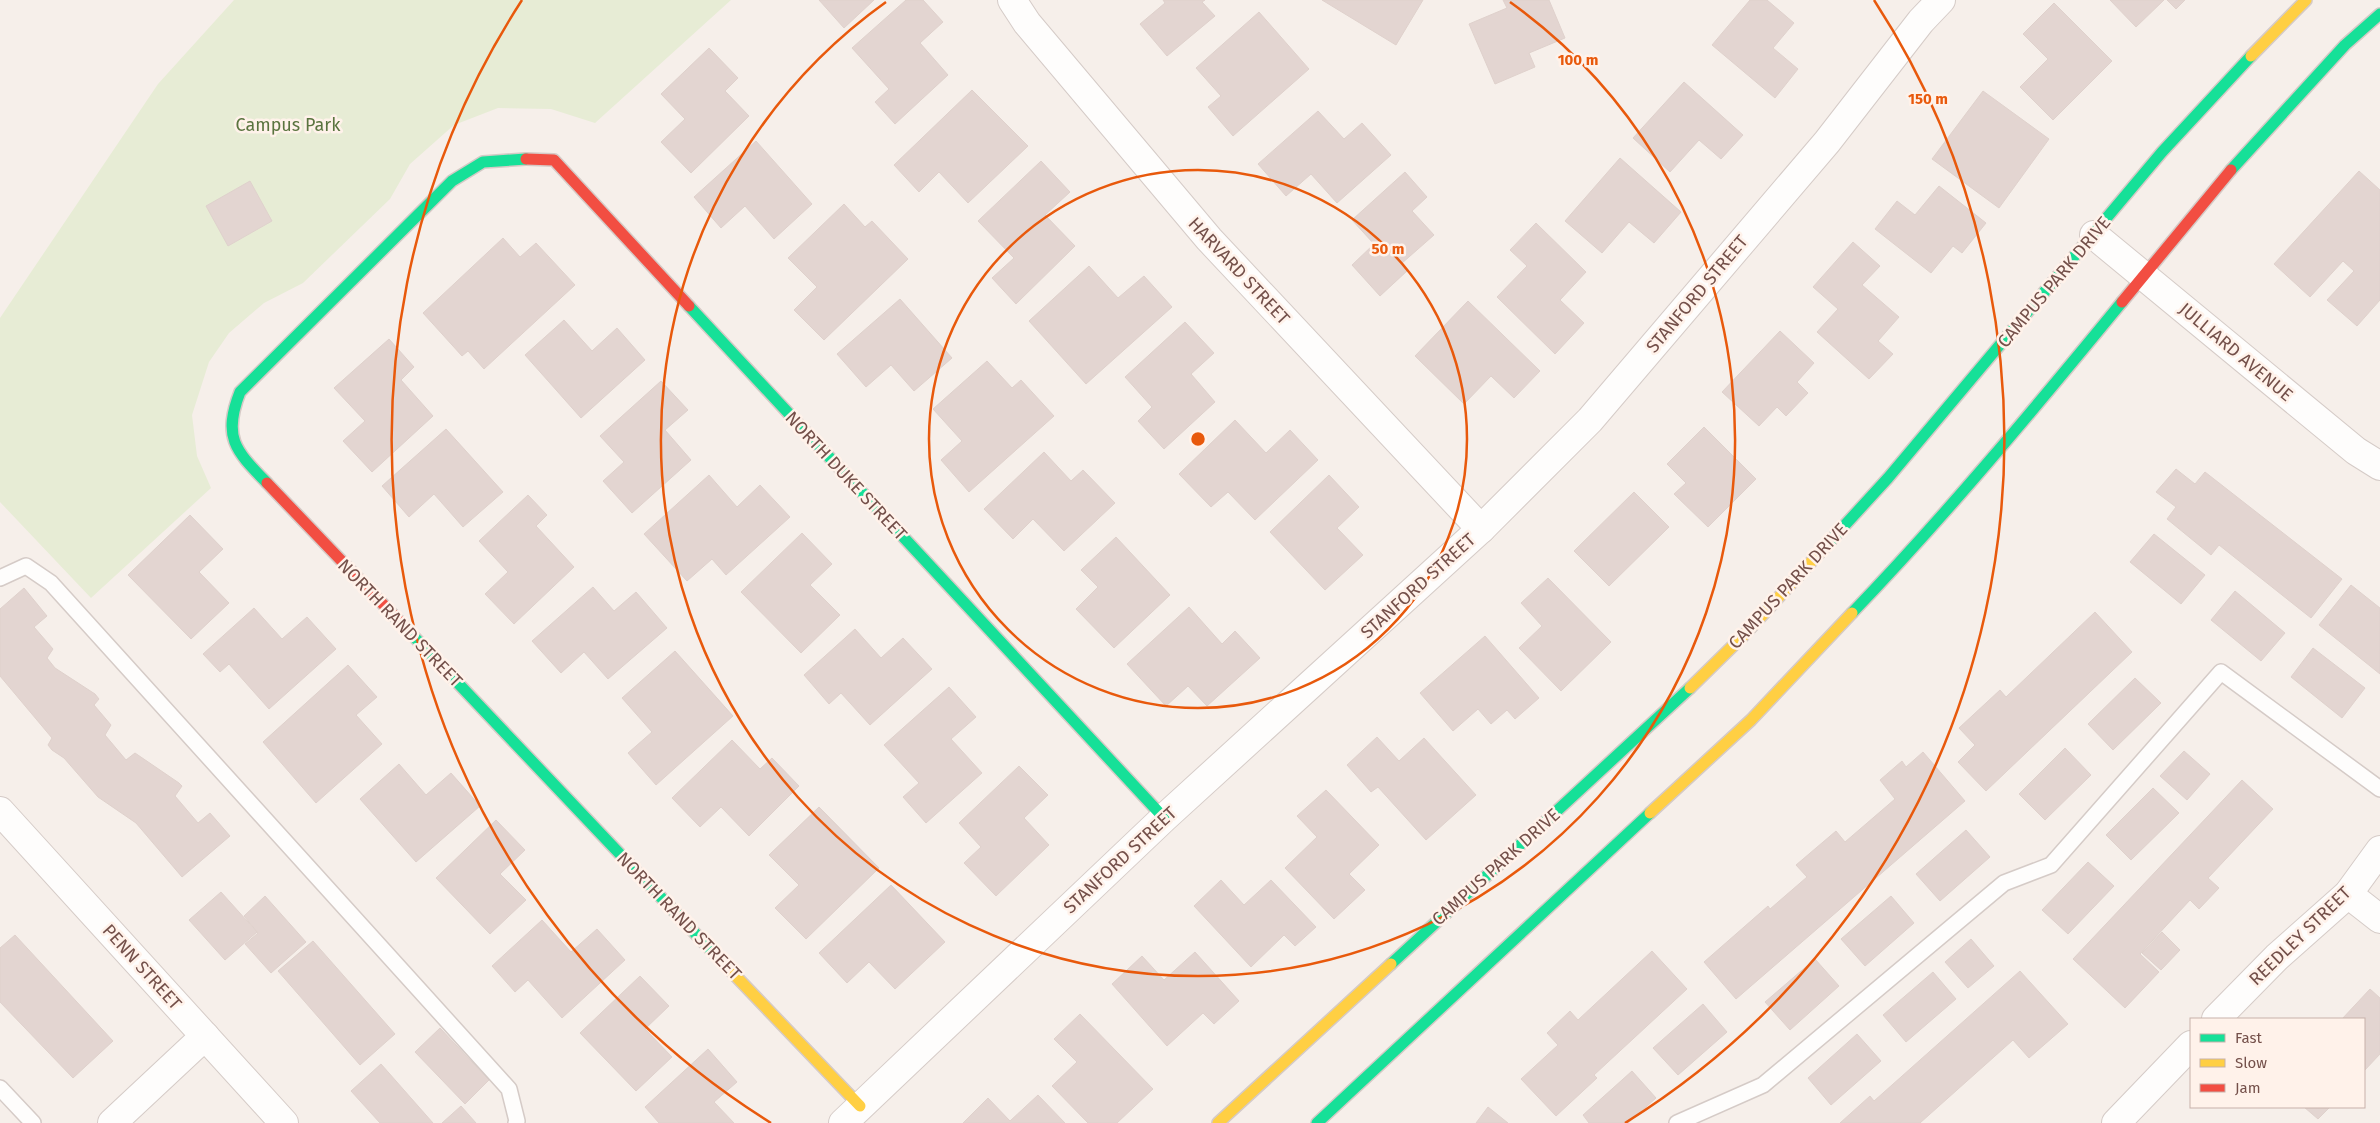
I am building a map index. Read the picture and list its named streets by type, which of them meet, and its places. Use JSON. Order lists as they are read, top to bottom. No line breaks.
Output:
{"streets":{"street":["HARVARD STREET","CAMPUS PARK DRIVE","STANFORD STREET","JULLIARD AVENUE","NORTH DUKE STREET","NORTH RAND STREET","REEDLEY STREET","PENN STREET"]},"crossings":[["HARVARD STREET","STANFORD STREET"],["CAMPUS PARK DRIVE","JULLIARD AVENUE"],["STANFORD STREET","NORTH DUKE STREET"],["STANFORD STREET","NORTH RAND STREET"],["NORTH DUKE STREET","NORTH RAND STREET"]],"parks":["Campus Park"],"legend":["Fast","Slow","Jam"],"rings":["100 m","150 m","50 m"]}
